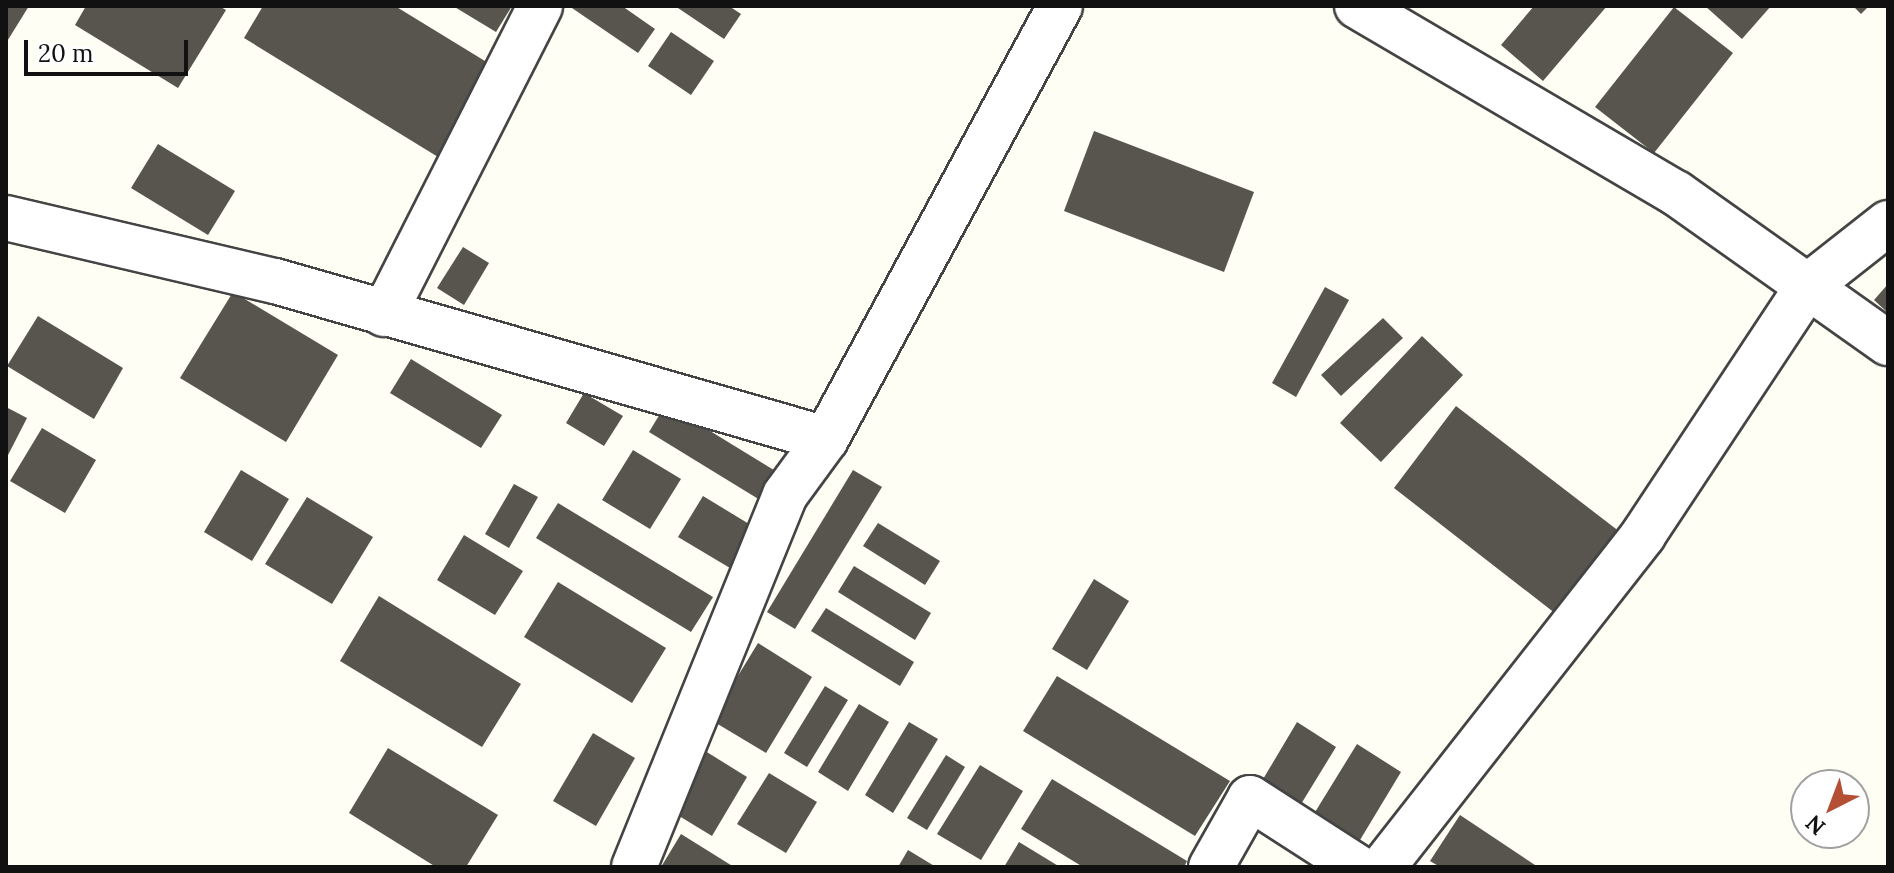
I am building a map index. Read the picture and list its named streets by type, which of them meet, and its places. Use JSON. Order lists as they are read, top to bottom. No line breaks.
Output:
{"scale_bar":"20 m","north":"bottom left"}
